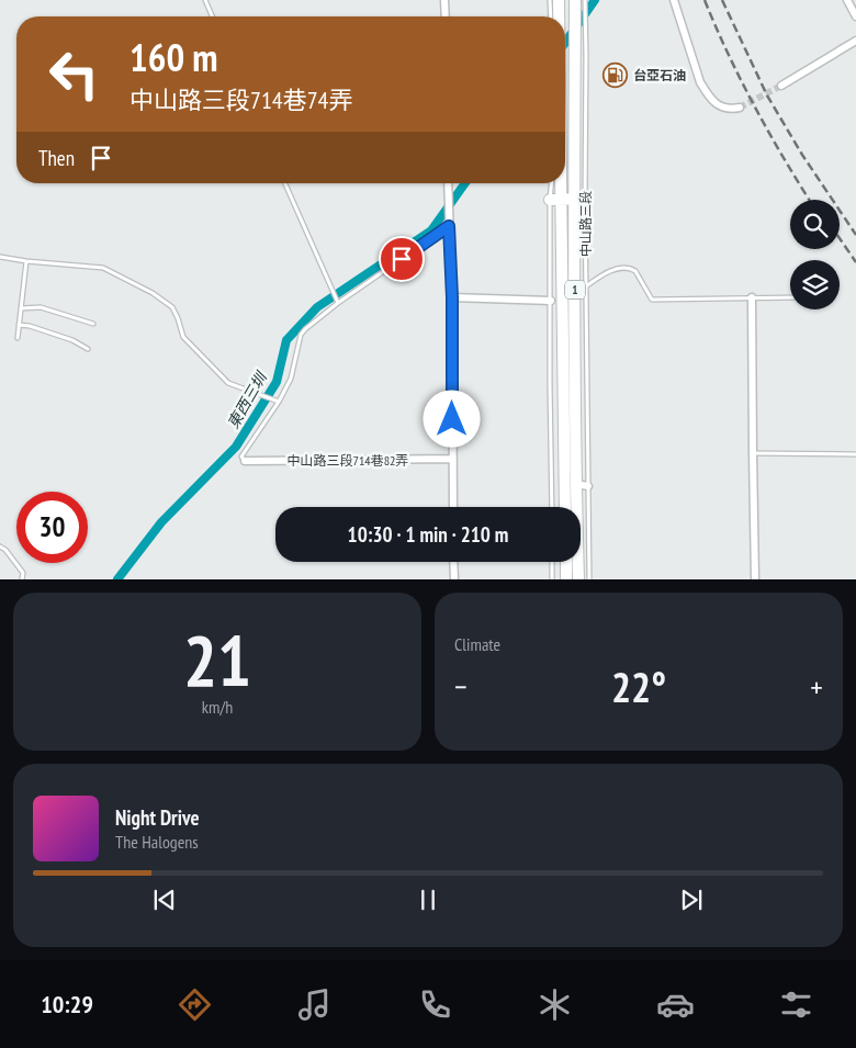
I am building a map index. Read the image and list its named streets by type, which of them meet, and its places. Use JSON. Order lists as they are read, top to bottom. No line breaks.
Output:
{"streets":{"main road":["中山路三段","1"],"street":["中山路三段714巷82弄"]},"water":["東西三圳"],"places":{"fuel station":["台亞石油"]},"page":{"turn":["160 m","中山路三段714巷74弄"],"then":"Then","limit":"30","trip":"10:30 · 1 min · 210 m","tile":[["21","km/h"],"Climate"],"heat":["−","22°","+"],"song":["Night Drive","The Halogens"],"tabs":"10:29"}}
